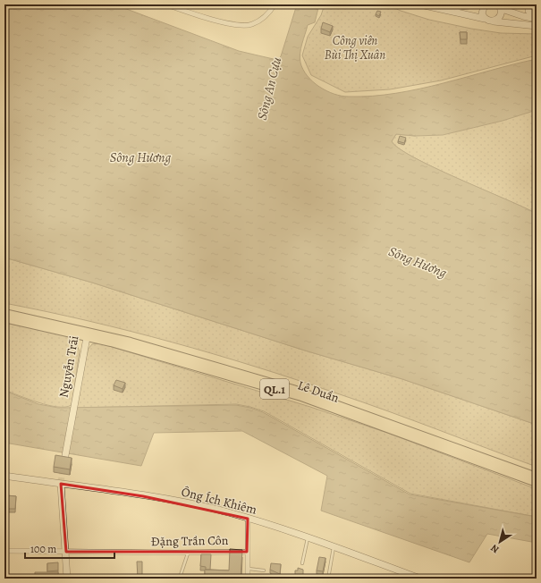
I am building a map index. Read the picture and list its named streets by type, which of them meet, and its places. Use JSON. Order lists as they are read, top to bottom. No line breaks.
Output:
{"streets":{"main road":["Nguyễn Trãi","QL.1","Lê Duẩn","Ông Ích Khiêm"],"street":["Đặng Trần Côn"]},"crossings":[["Nguyễn Trãi","Lê Duẩn"]],"water":["Sông An Cựu","Sông Hương"],"parks":["Công viên Bùi Thị Xuân"],"scale_bar":"100 m","north":"bottom left"}
